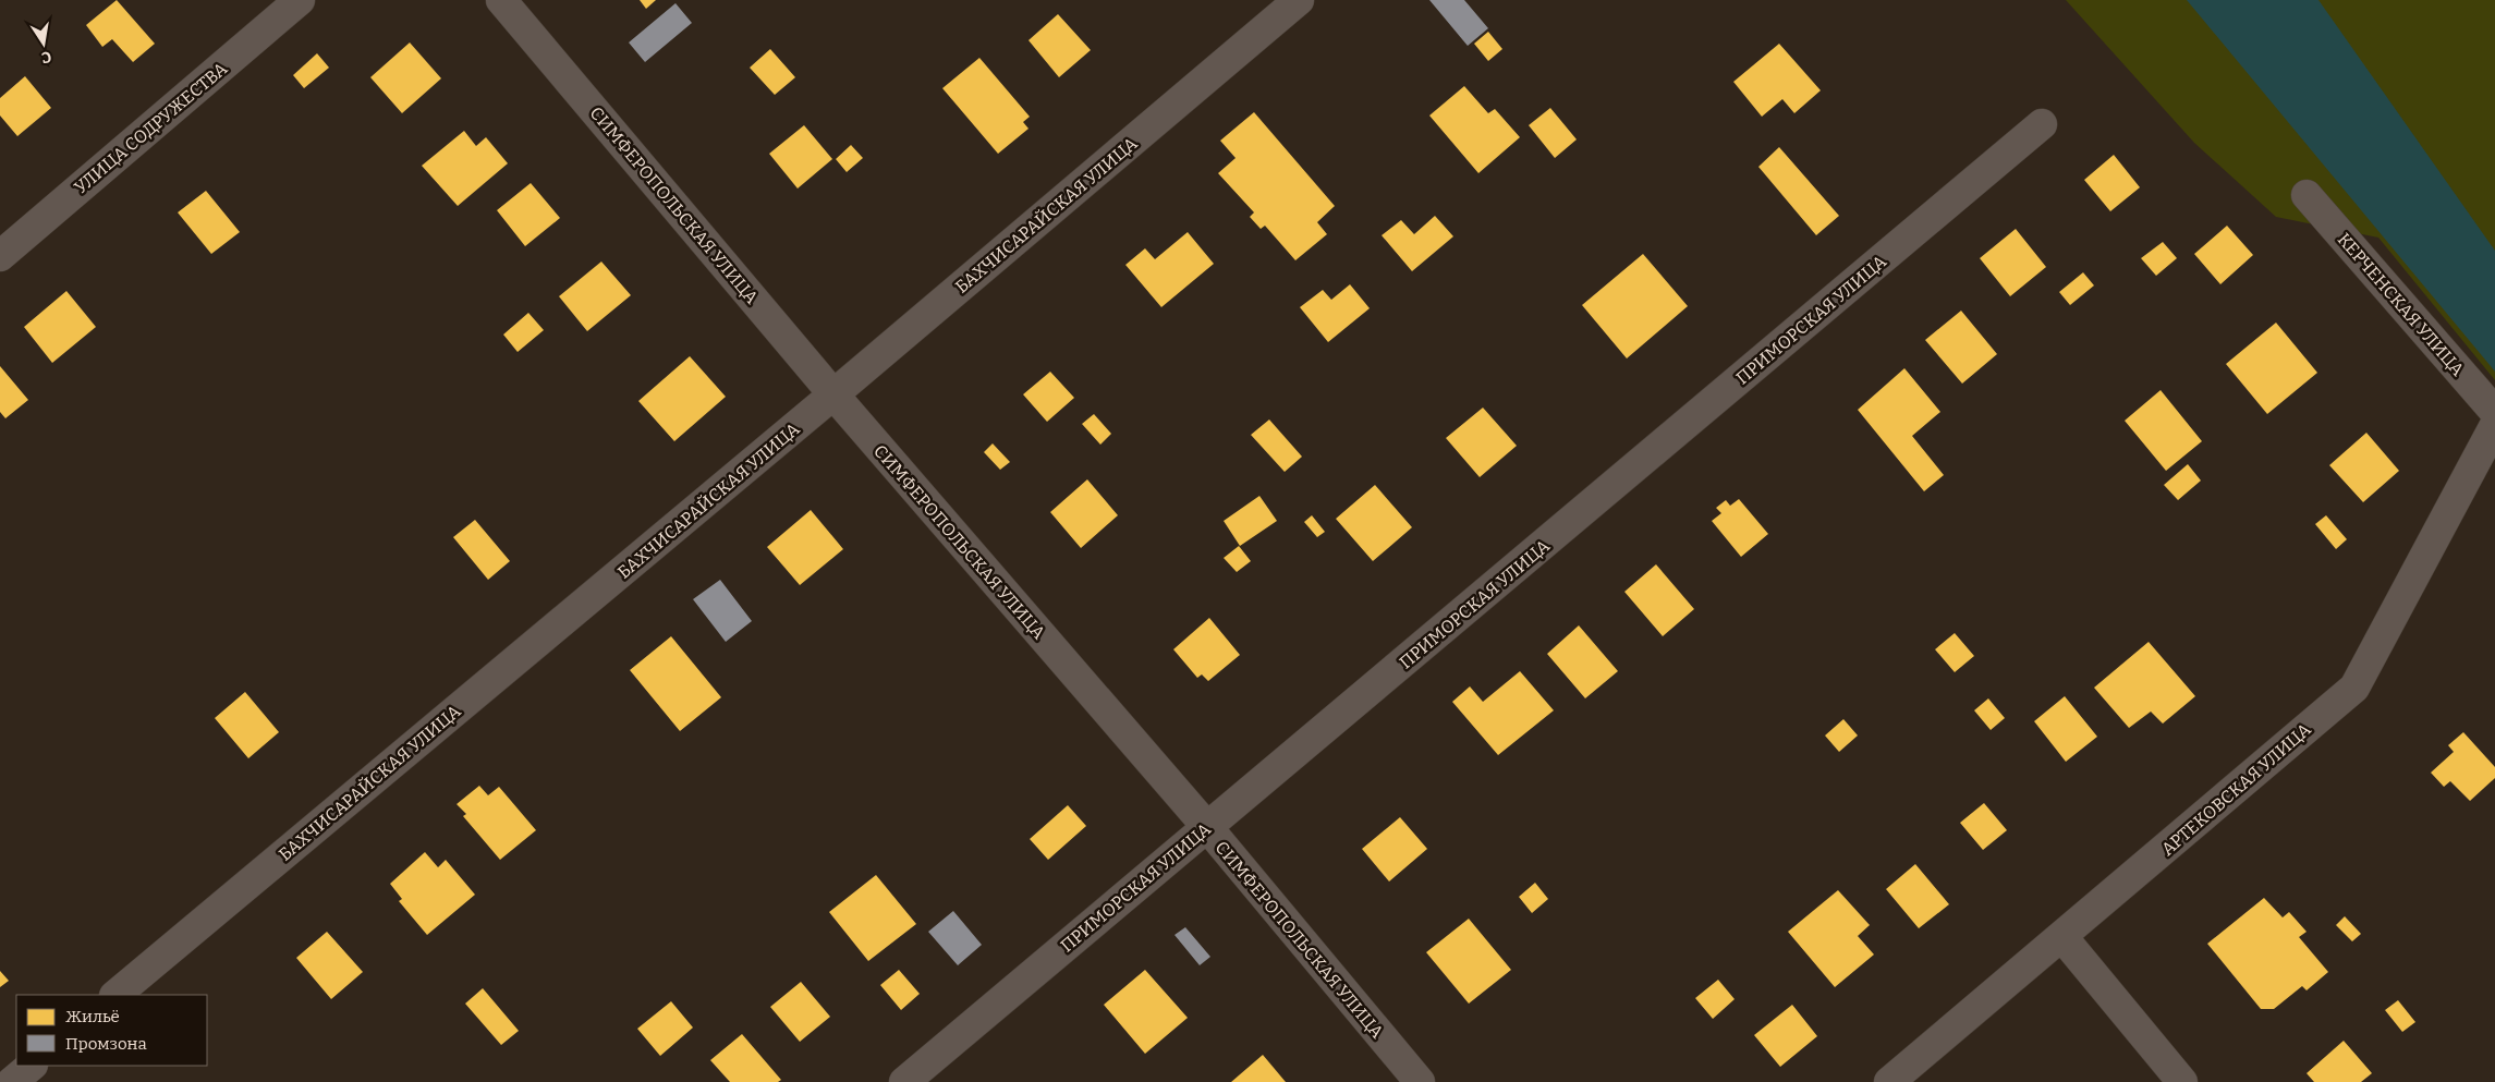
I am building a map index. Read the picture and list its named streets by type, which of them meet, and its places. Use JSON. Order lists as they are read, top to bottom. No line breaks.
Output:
{"streets":{"street":["УЛИЦА СОДРУЖЕСТВА","СИМФЕРОПОЛЬСКАЯ УЛИЦА","БАХЧИСАРАЙСКАЯ УЛИЦА","КЕРЧЕНСКАЯ УЛИЦА","ПРИМОРСКАЯ УЛИЦА","АРТЕКОВСКАЯ УЛИЦА"]},"crossings":[["СИМФЕРОПОЛЬСКАЯ УЛИЦА","БАХЧИСАРАЙСКАЯ УЛИЦА"],["СИМФЕРОПОЛЬСКАЯ УЛИЦА","ПРИМОРСКАЯ УЛИЦА"]],"legend":["Жильё","Промзона"],"north":"bottom"}
